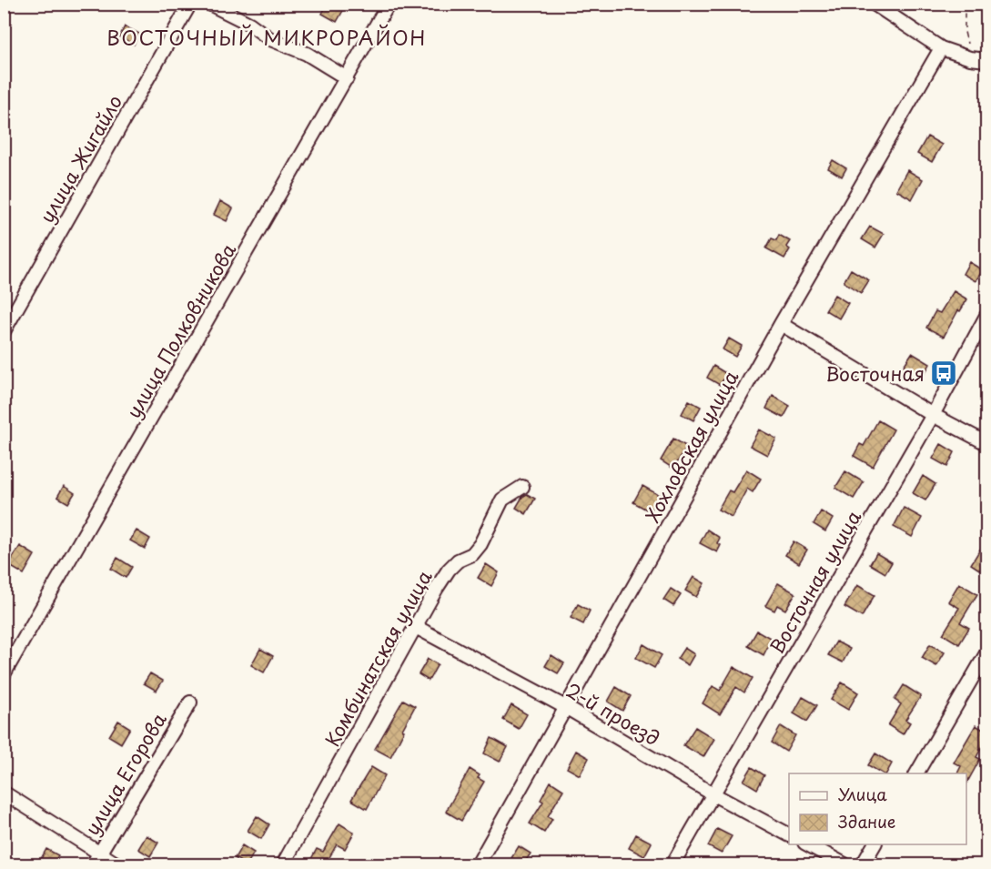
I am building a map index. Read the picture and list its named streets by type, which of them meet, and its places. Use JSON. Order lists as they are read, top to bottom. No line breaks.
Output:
{"streets":{"street":["улица Жигайло","улица Полковникова","Хохловская улица","Восточная улица","Комбинатская улица","2-й проезд","улица Егорова"]},"crossings":[["Хохловская улица","2-й проезд"],["Восточная улица","2-й проезд"],["Комбинатская улица","2-й проезд"]],"districts":["ВОСТОЧНЫЙ МИКРОРАЙОН"],"places":{"bus stop":["Восточная"]},"legend":["Улица","Здание"]}
